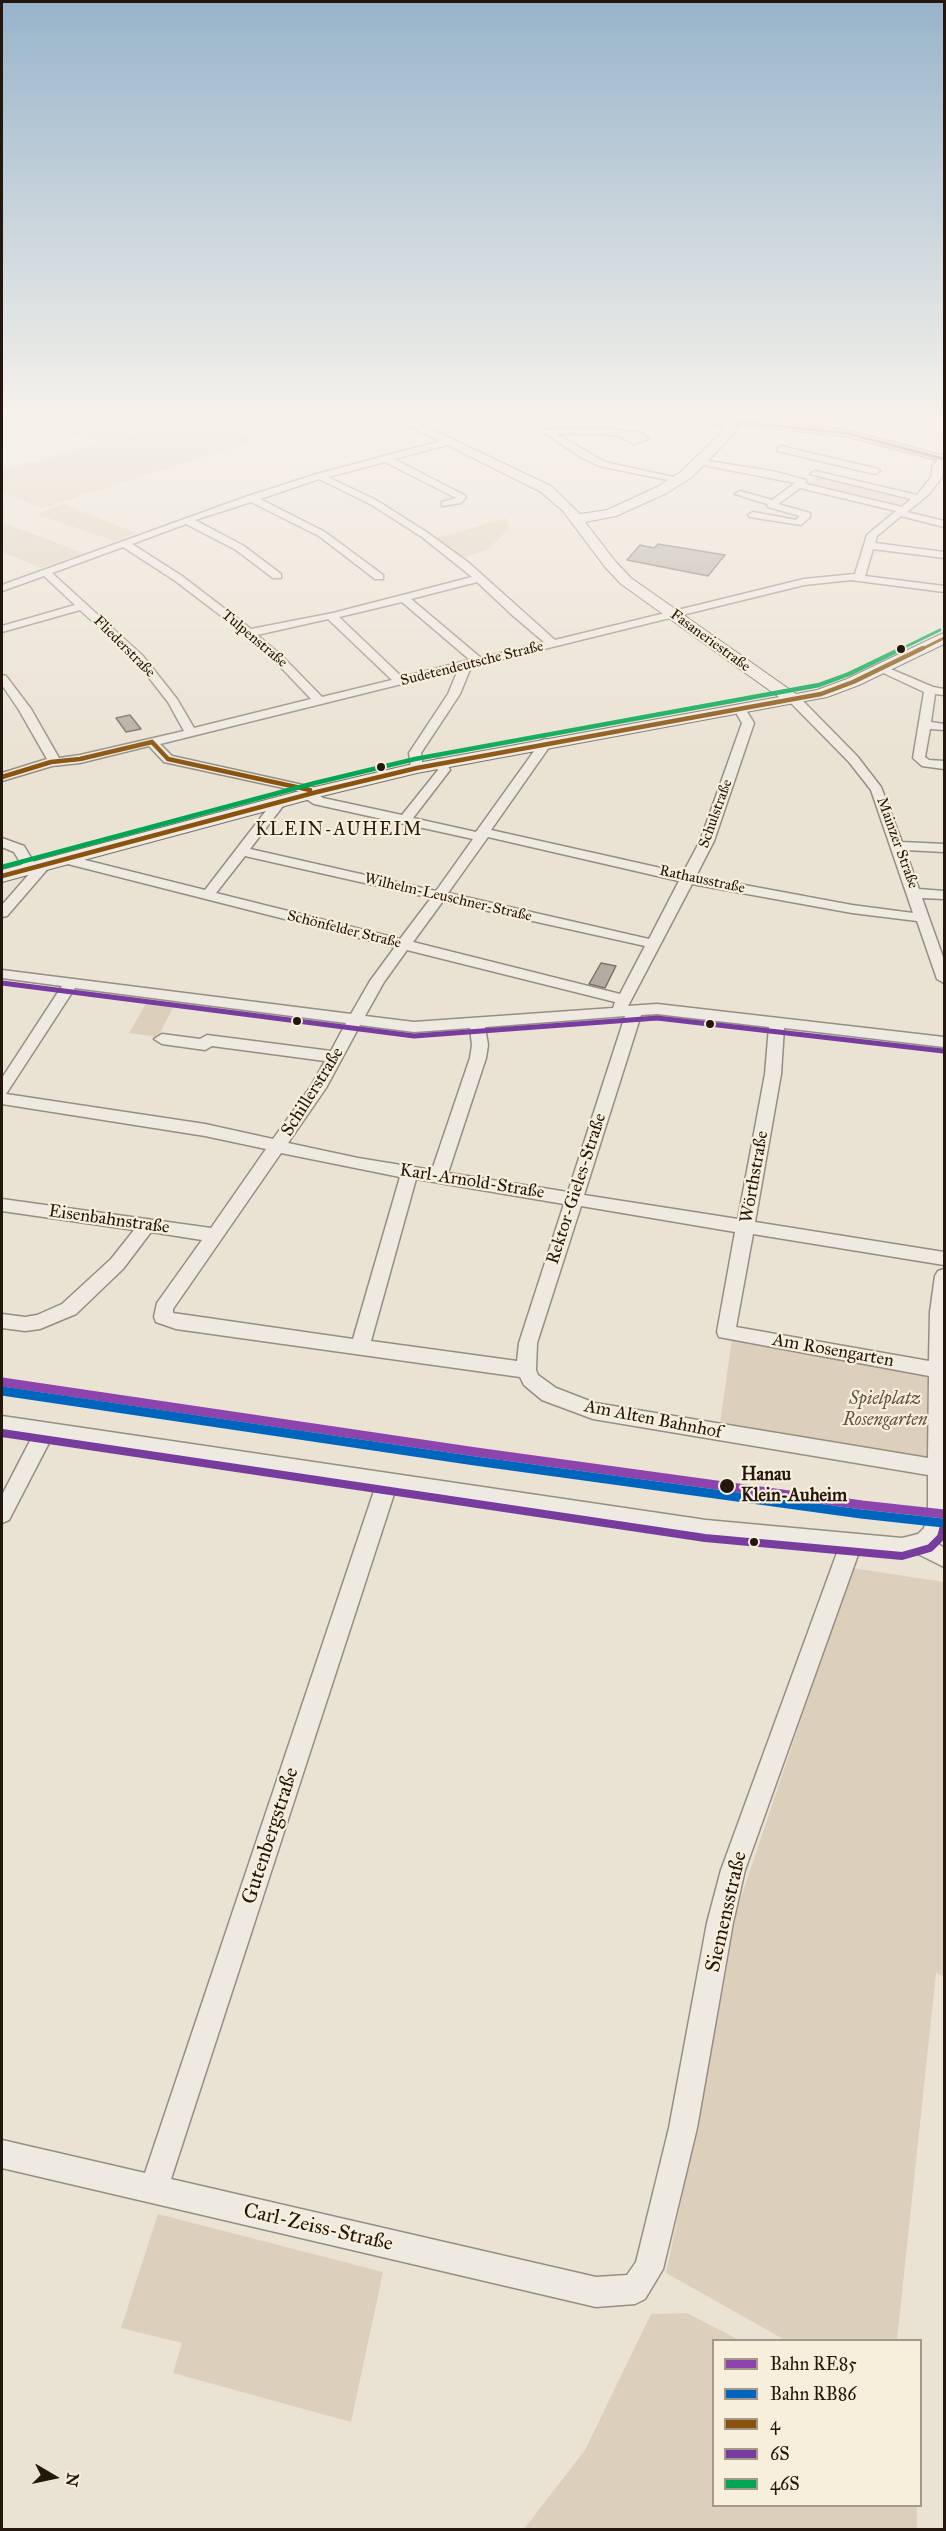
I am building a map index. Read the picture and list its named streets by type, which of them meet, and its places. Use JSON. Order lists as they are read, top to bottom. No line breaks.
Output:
{"streets":{"street":["Tulpenstraße","Fasaneriestraße","Fliederstraße","Sudetendeutsche Straße","Schulstraße","Mainzer Straße","Rathausstraße","Wilhelm-Leuschner-Straße","Schönfelder Straße","Schillerstraße","Wörthstraße","Karl-Arnold-Straße","Rektor-Gieles-Straße","Eisenbahnstraße","Am Rosengarten","Am Alten Bahnhof","Gutenbergstraße","Siemensstraße","Carl-Zeiss-Straße"]},"crossings":[["Tulpenstraße","Sudetendeutsche Straße"],["Fasaneriestraße","Sudetendeutsche Straße"],["Fasaneriestraße","Mainzer Straße"],["Fliederstraße","Sudetendeutsche Straße"],["Sudetendeutsche Straße","Rathausstraße"],["Schulstraße","Rathausstraße"],["Schulstraße","Wilhelm-Leuschner-Straße"],["Schulstraße","Schönfelder Straße"],["Schulstraße","Rektor-Gieles-Straße"],["Mainzer Straße","Rathausstraße"],["Rathausstraße","Schillerstraße"],["Wilhelm-Leuschner-Straße","Schillerstraße"],["Schönfelder Straße","Schillerstraße"],["Schönfelder Straße","Rektor-Gieles-Straße"],["Schillerstraße","Karl-Arnold-Straße"],["Schillerstraße","Eisenbahnstraße"],["Wörthstraße","Karl-Arnold-Straße"],["Wörthstraße","Am Rosengarten"],["Karl-Arnold-Straße","Rektor-Gieles-Straße"],["Rektor-Gieles-Straße","Am Alten Bahnhof"],["Gutenbergstraße","Carl-Zeiss-Straße"],["Siemensstraße","Carl-Zeiss-Straße"]],"districts":["KLEIN-AUHEIM"],"parks":["Spielplatz Rosengarten"],"places":["Hanau Klein-Auheim"],"lines":["transit line 46S","transit line 4","transit line 6S","rail line RE85","rail line RB86"],"legend":["Bahn RE85","Bahn RB86","4","6S","46S"],"north":"right"}
